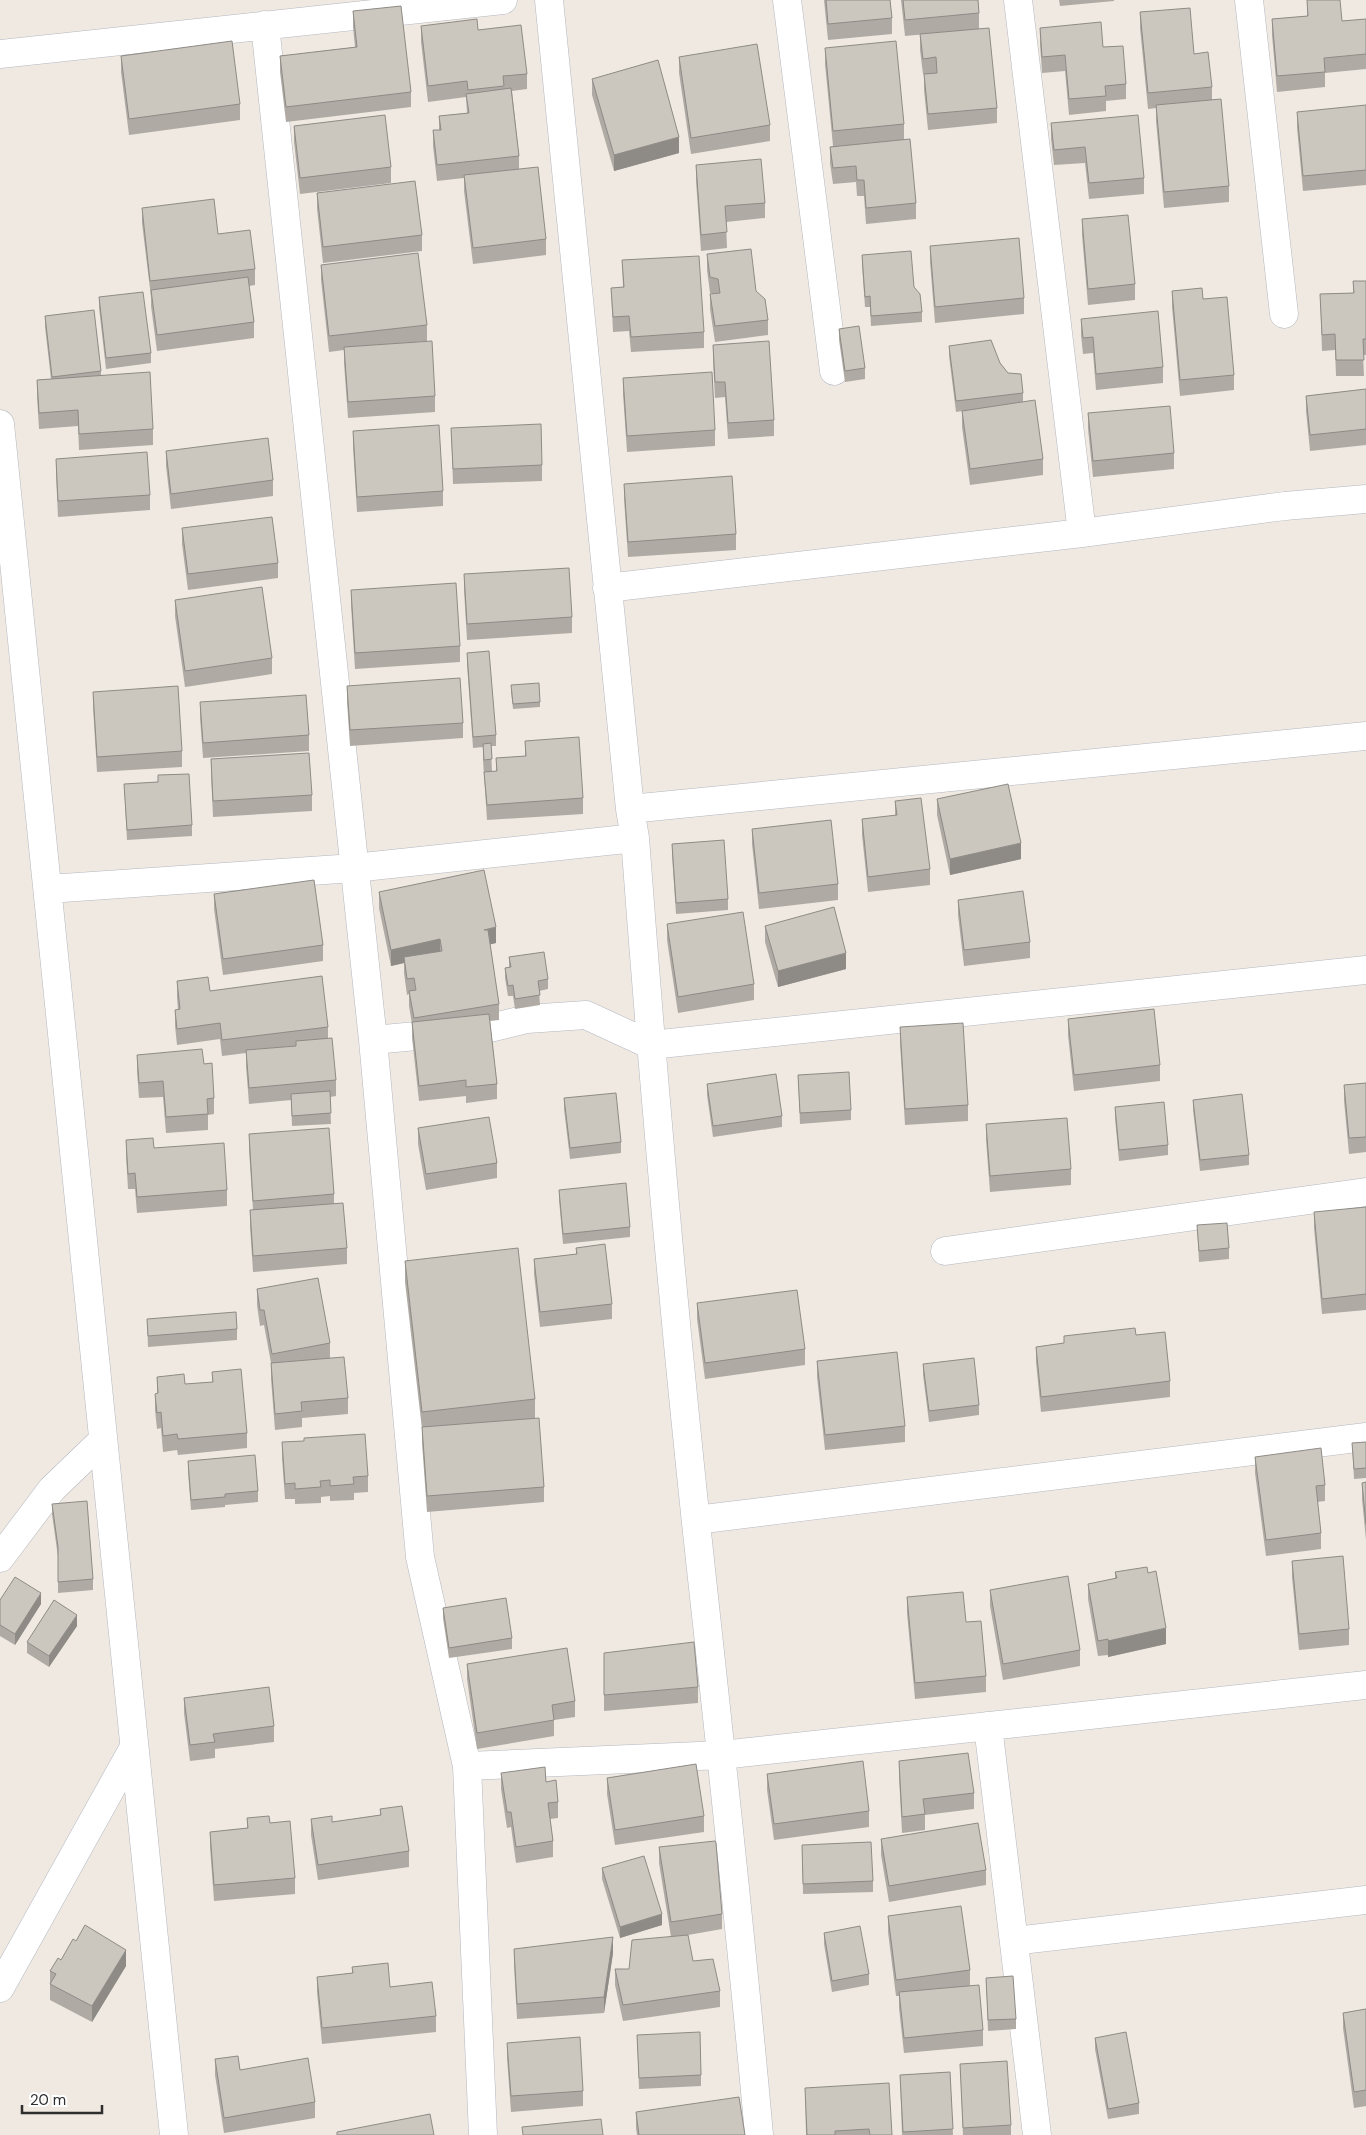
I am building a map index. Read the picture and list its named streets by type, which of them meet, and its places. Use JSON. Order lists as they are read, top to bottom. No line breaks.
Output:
{"scale_bar":"20 m"}
